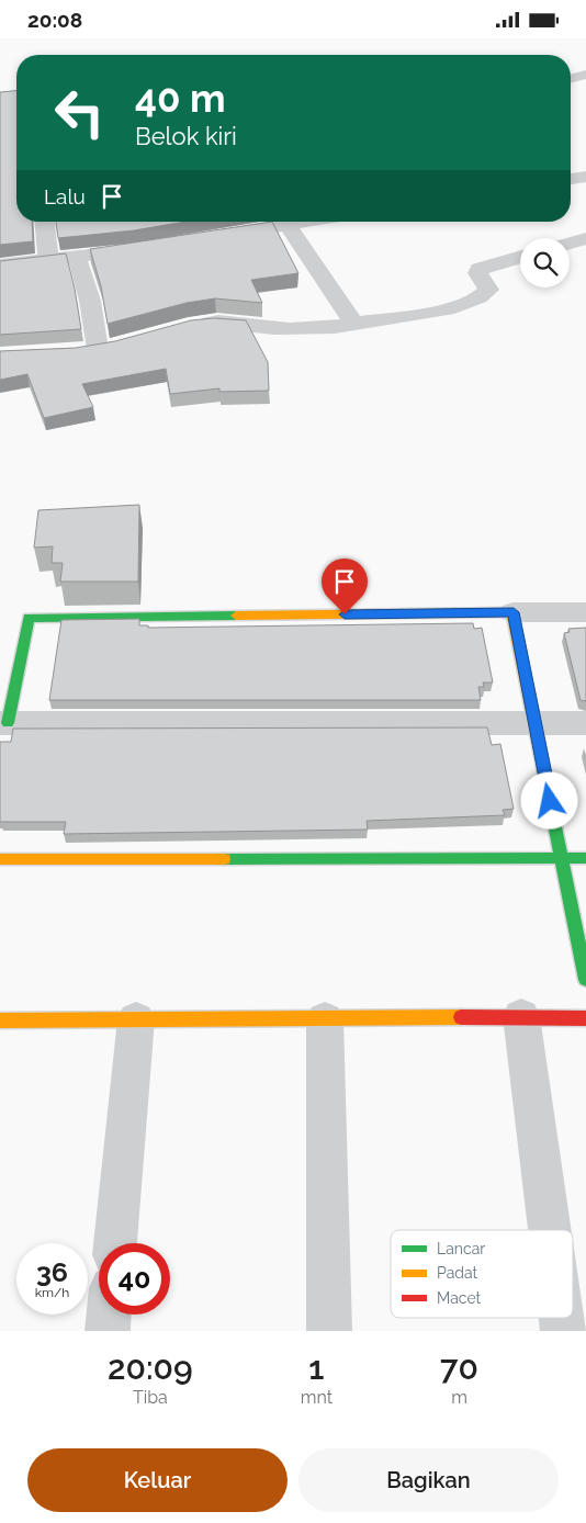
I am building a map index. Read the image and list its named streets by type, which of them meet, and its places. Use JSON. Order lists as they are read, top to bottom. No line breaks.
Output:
{"legend":["Lancar","Padat","Macet"],"page":{"status":"20:08","turn":["40 m","Belok kiri"],"then":"Lalu","speed":"36 km/h","limit":"40","eta":["20:09","Tiba","1","mnt","70","m"],"buttons":["Keluar","Bagikan"]}}
